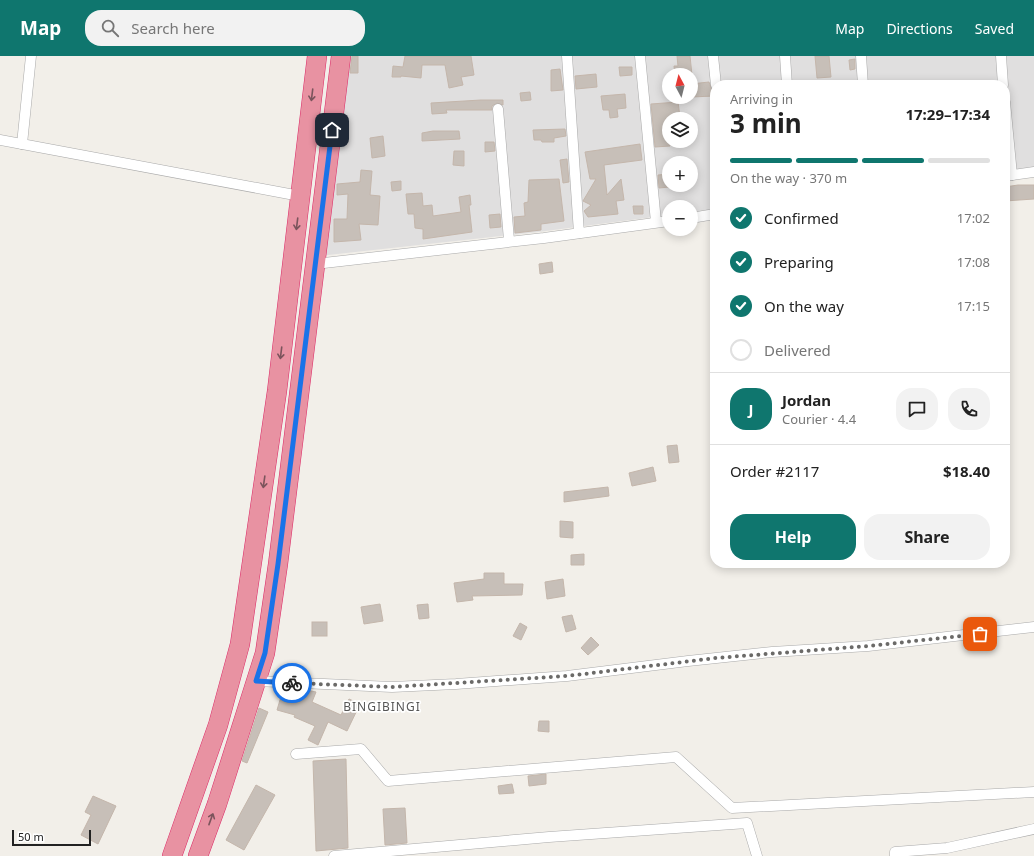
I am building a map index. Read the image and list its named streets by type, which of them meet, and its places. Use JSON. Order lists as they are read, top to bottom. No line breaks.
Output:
{"districts":["BINGIBINGI"],"scale_bar":"50 m","north":"top","page":{"header":"Map","search":"Search here","nav":["Map","Directions","Saved"],"map_buttons":["+","−"],"heading":["3 min","Arriving in","17:29–17:34"],"panel":["Jordan","Courier · 4.4","Order #2117","$18.40"],"bar":"On the way · 370 m","list":[["Confirmed","17:02"],["Preparing","17:08"],["On the way","17:15"],"Delivered"],"round":"J","buttons":["Help","Share"],"scale":"50 m"}}
